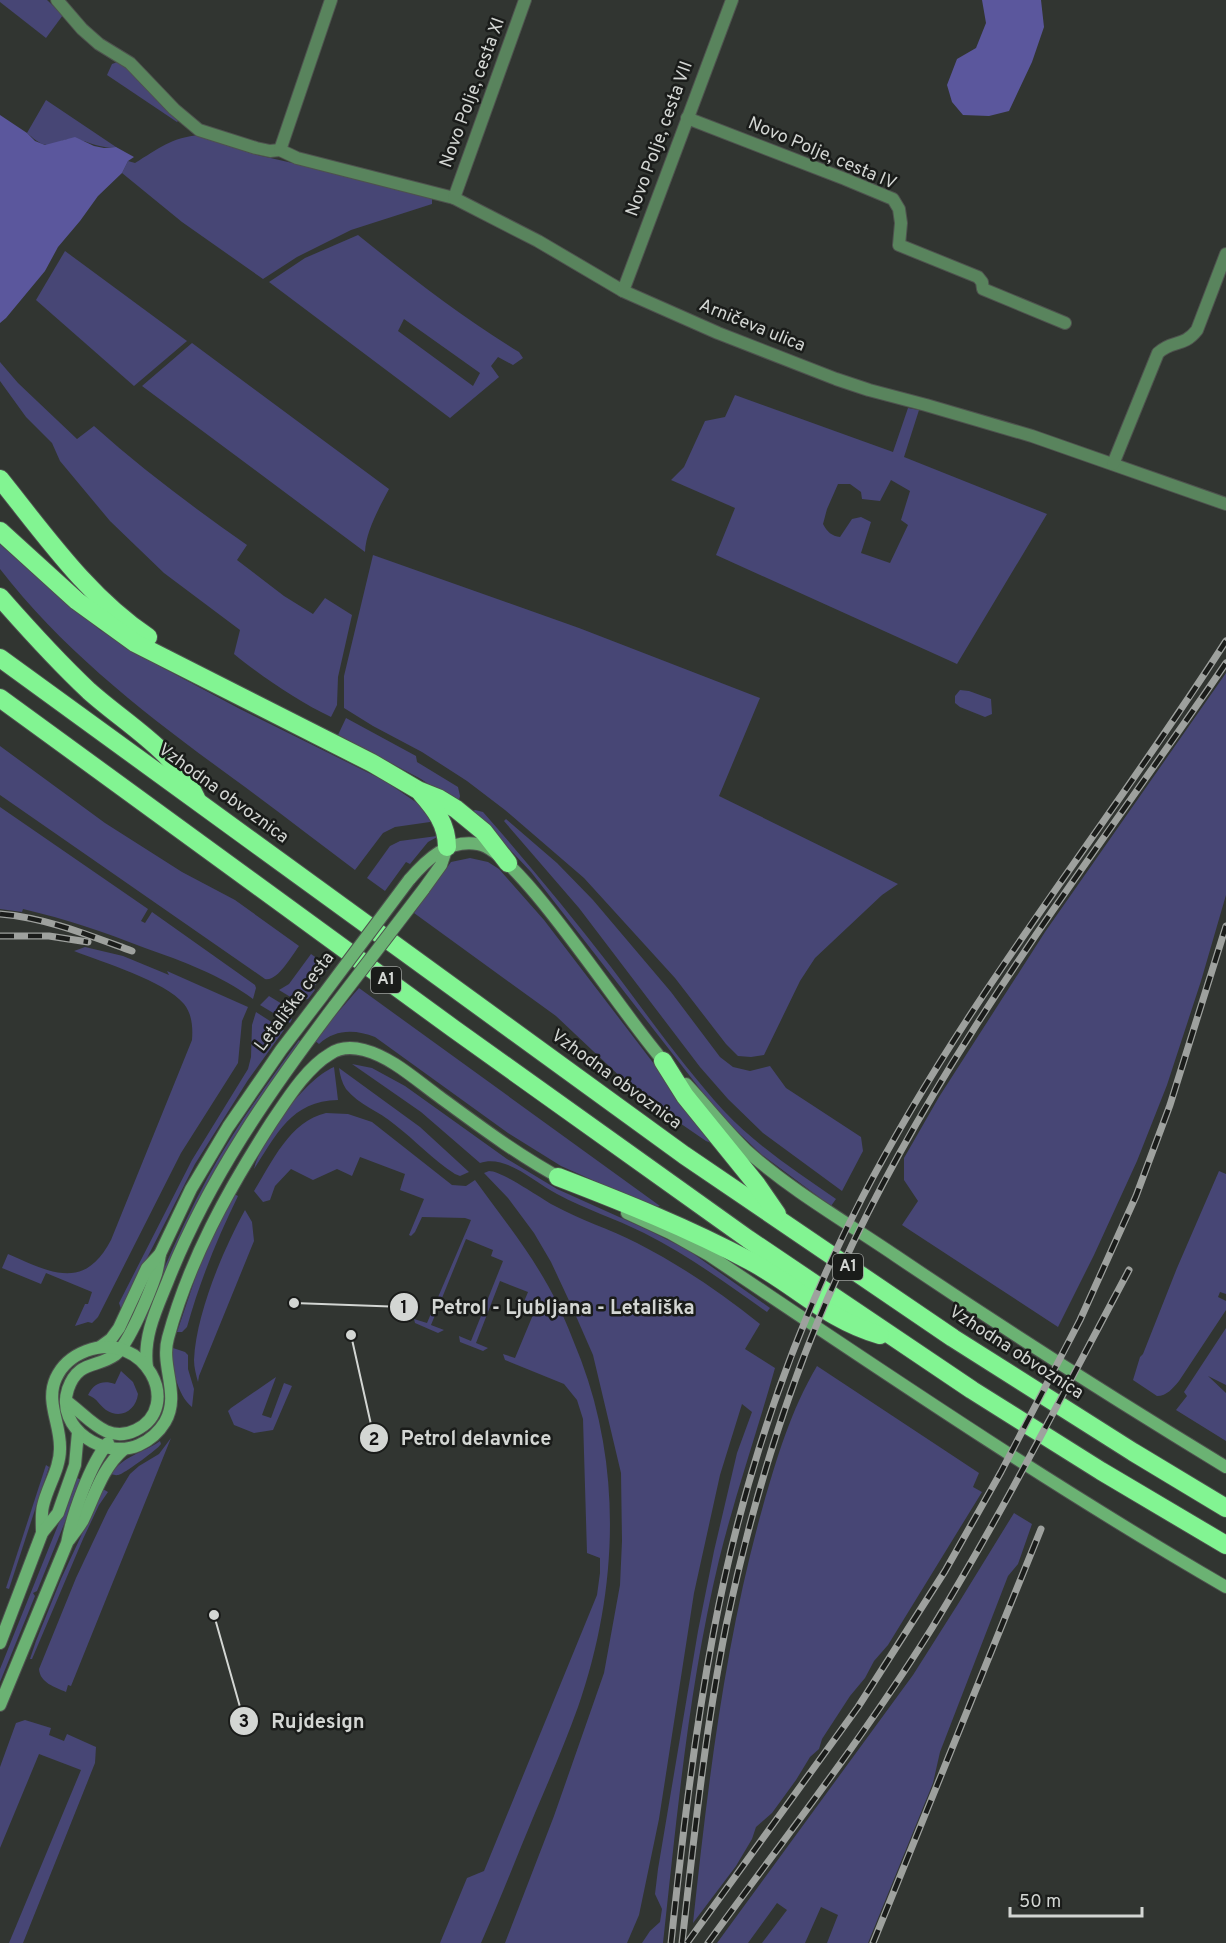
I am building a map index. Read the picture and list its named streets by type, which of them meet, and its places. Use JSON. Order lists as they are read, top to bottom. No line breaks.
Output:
{"streets":{"highway":["Vzhodna obvoznica","A1"],"main road":["Letališka cesta"],"street":["Novo Polje, cesta XI","Novo Polje, cesta VII","Novo Polje, cesta IV","Arničeva ulica"]},"crossings":[["Novo Polje, cesta XI","Arničeva ulica"],["Novo Polje, cesta VII","Novo Polje, cesta IV"],["Novo Polje, cesta VII","Arničeva ulica"]],"places":["Petrol - Ljubljana - Letališka","Petrol delavnice","Rujdesign"],"scale_bar":"50 m"}
